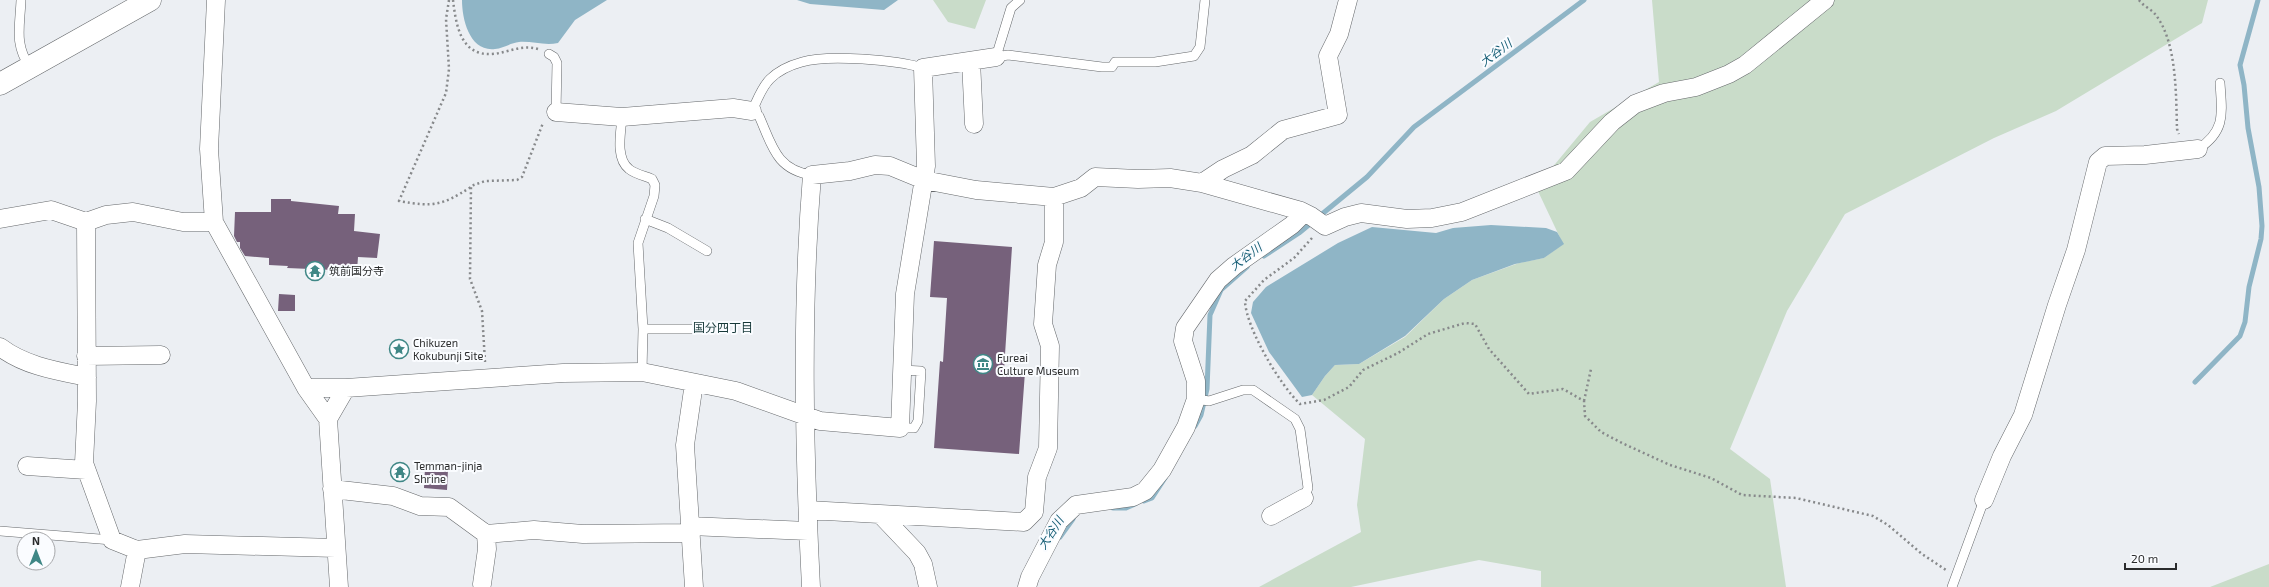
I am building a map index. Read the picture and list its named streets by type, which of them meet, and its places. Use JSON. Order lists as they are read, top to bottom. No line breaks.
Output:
{"districts":["国分四丁目"],"water":["大谷川"],"places":{"temple":["筑前国分寺","Temman-jinja Shrine"],"place":["Chikuzen Kokubunji Site"],"museum":["Fureai Culture Museum"]},"scale_bar":"20 m","north":"top"}
